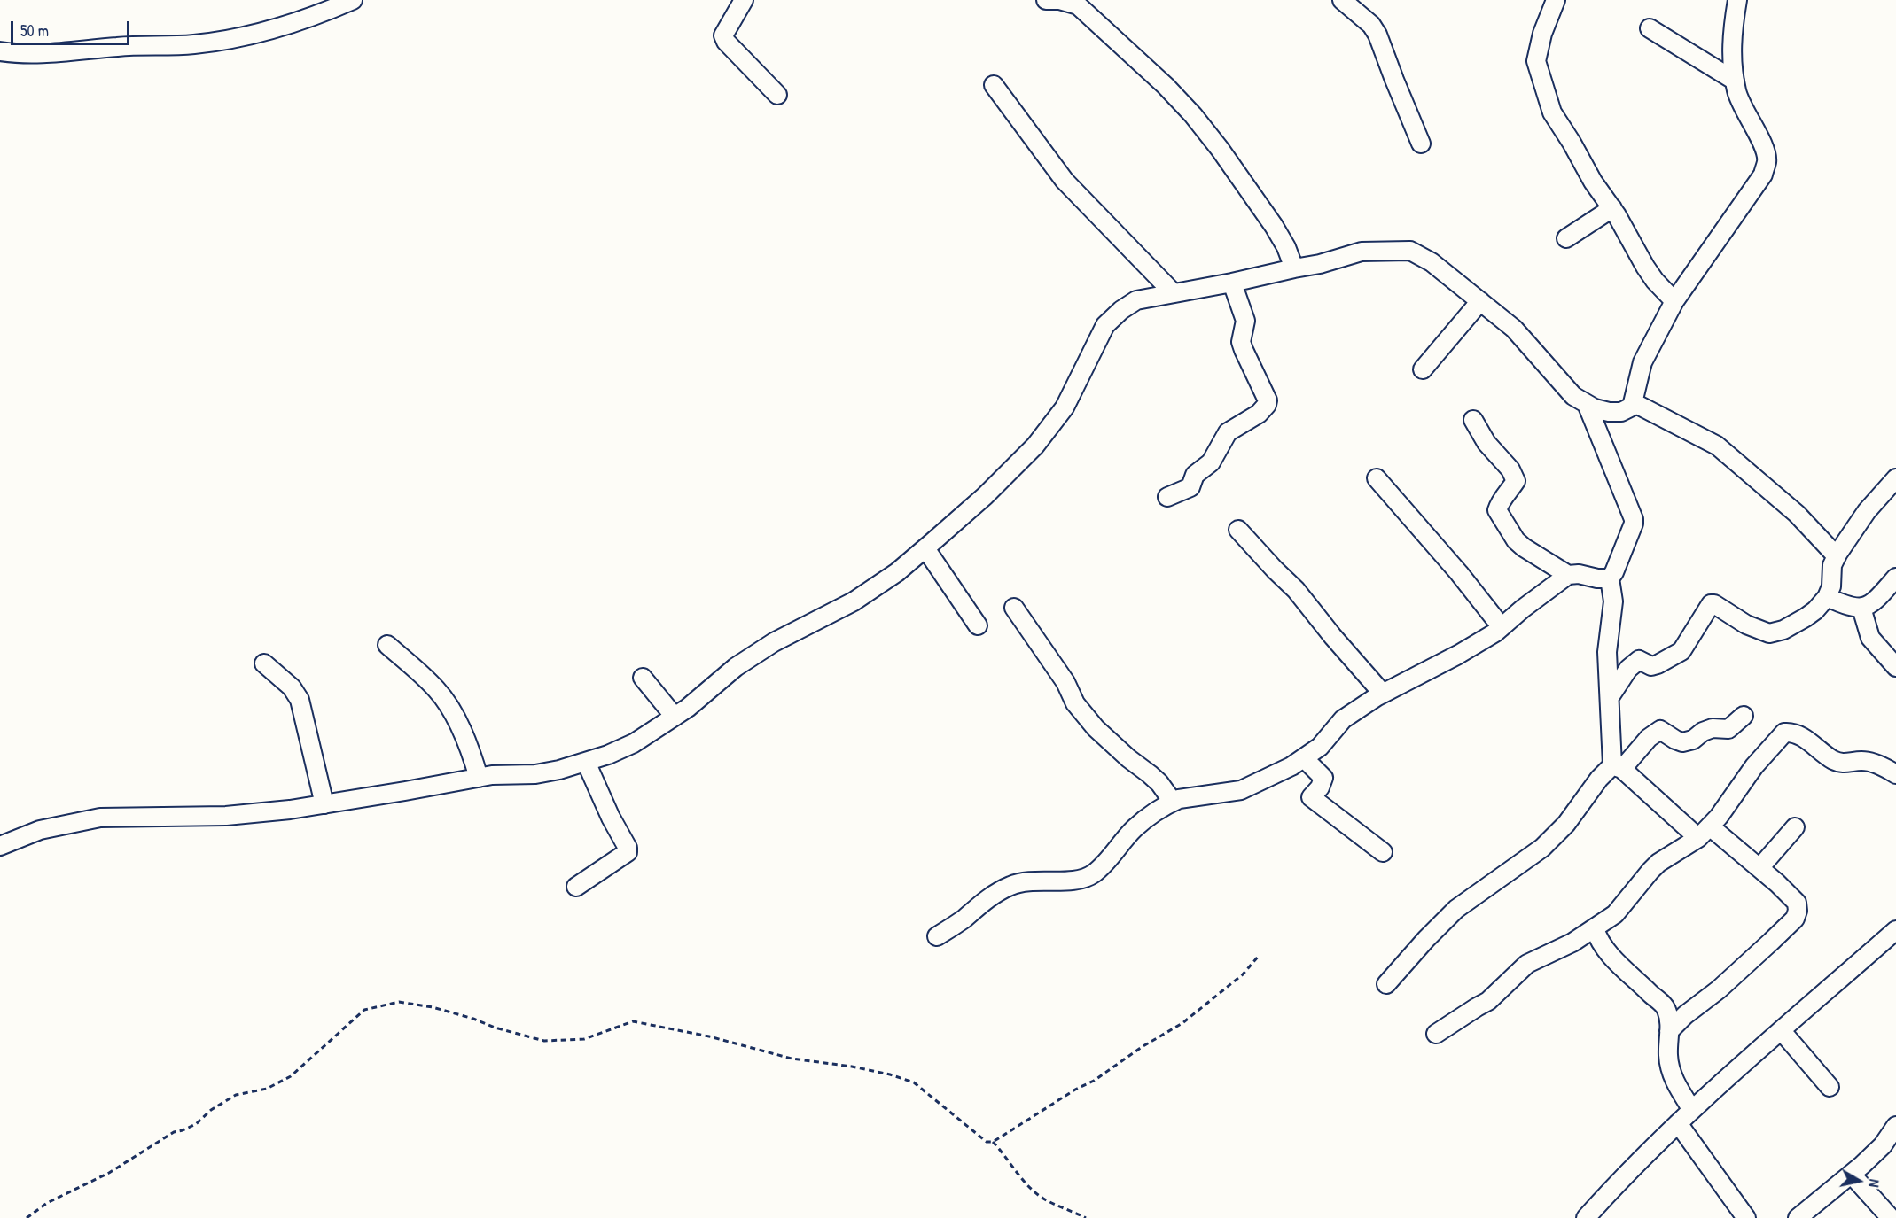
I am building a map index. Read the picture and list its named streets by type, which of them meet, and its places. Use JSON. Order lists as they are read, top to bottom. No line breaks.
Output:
{"scale_bar":"50 m","north":"right"}
